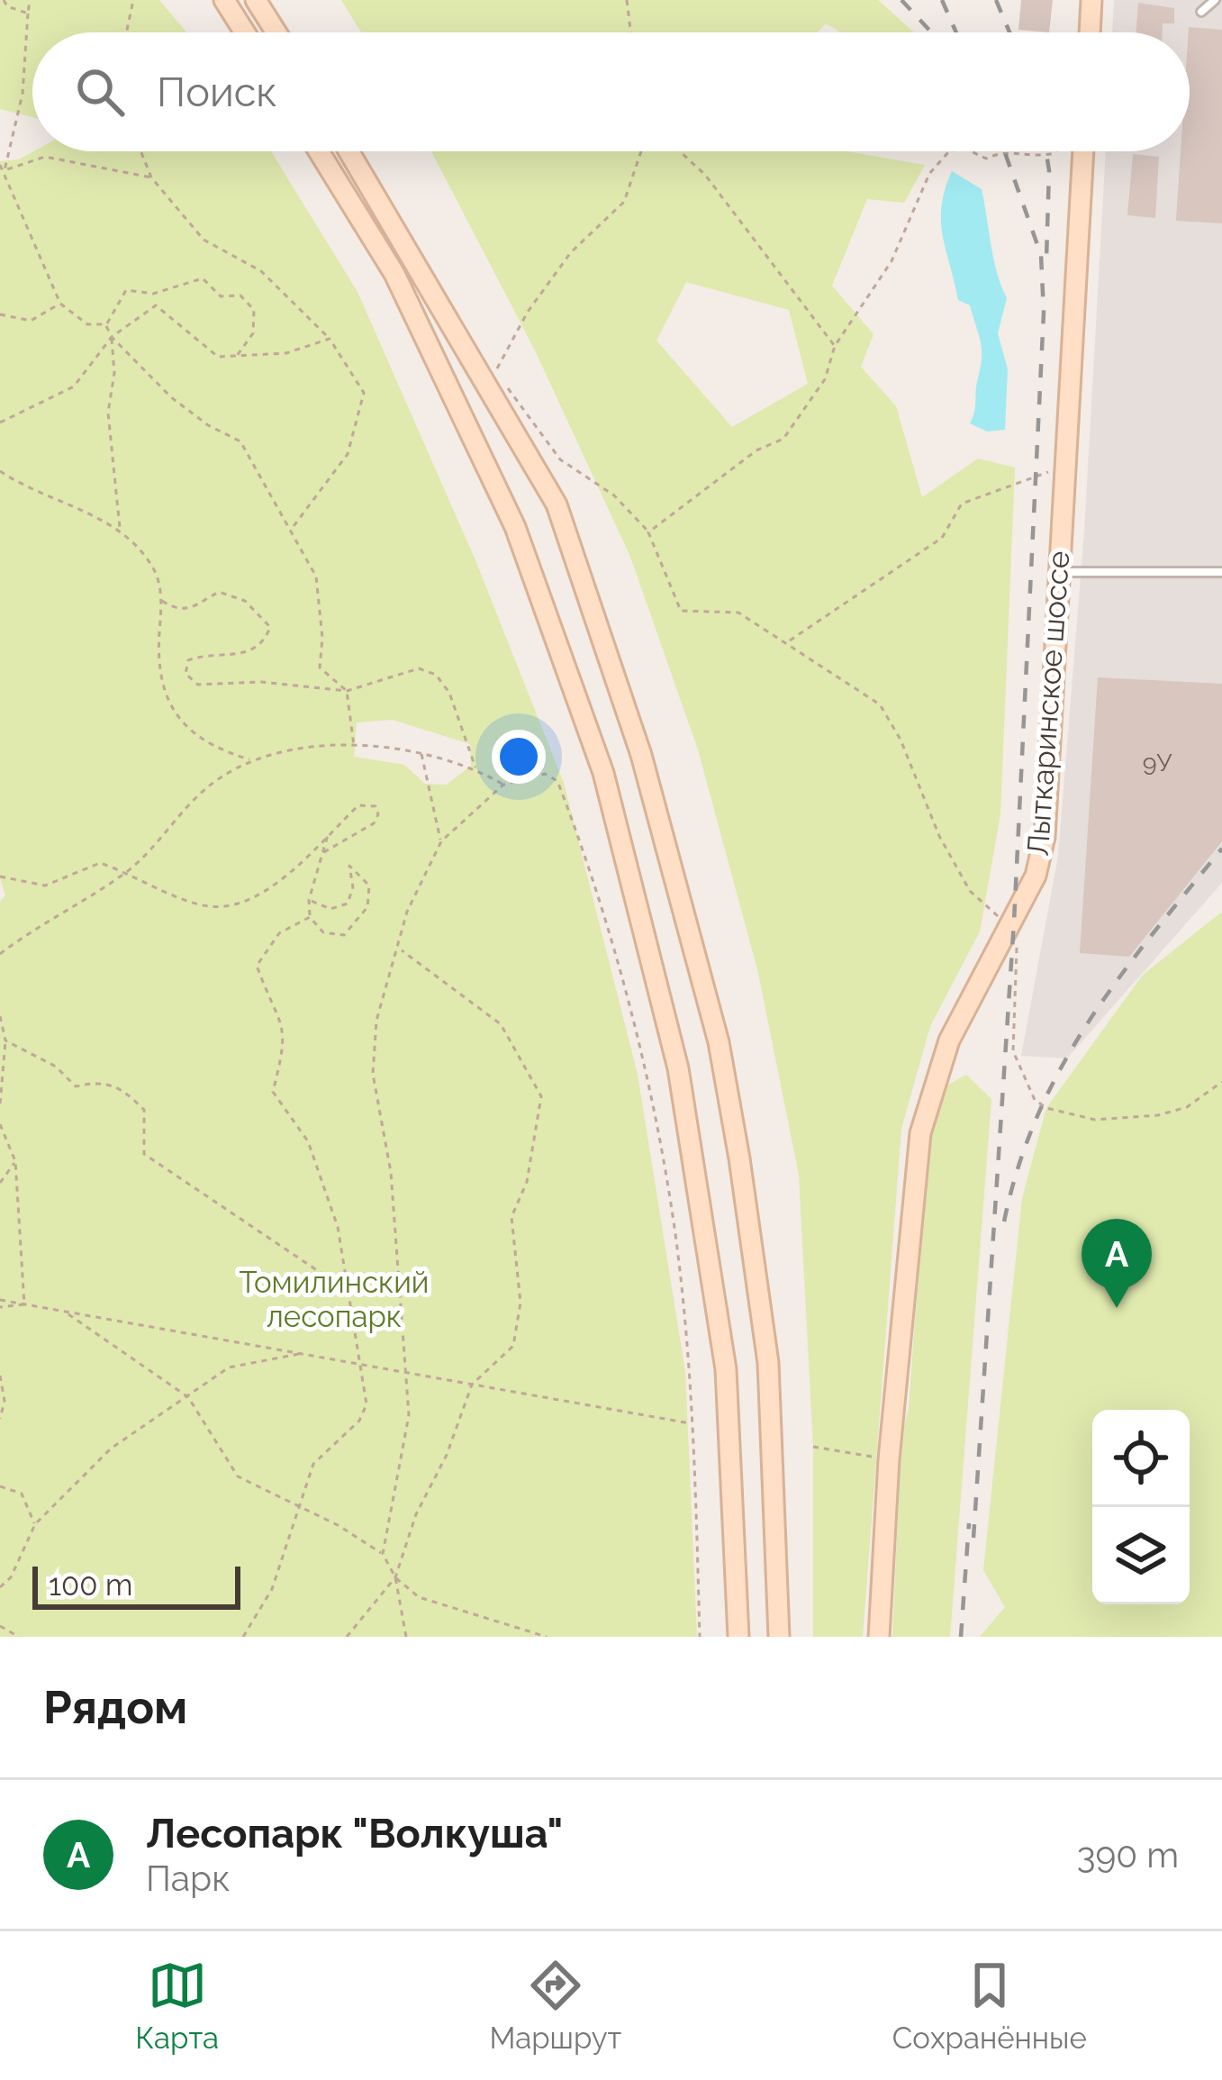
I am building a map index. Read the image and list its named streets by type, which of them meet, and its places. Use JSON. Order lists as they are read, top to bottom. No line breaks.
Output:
{"streets":{"main road":["Лыткаринское шоссе"]},"parks":["Томилинский лесопарк"],"house_numbers":["9У"],"scale_bar":"100 m","page":{"search":"Поиск","pins":"A","scale":"100 m","heading":"Рядом","list":[{"mark":"A","name":"Лесопарк \"Волкуша\"","note":"Парк","value":"390 m"}],"nav":["Карта","Маршрут","Сохранённые"]}}
